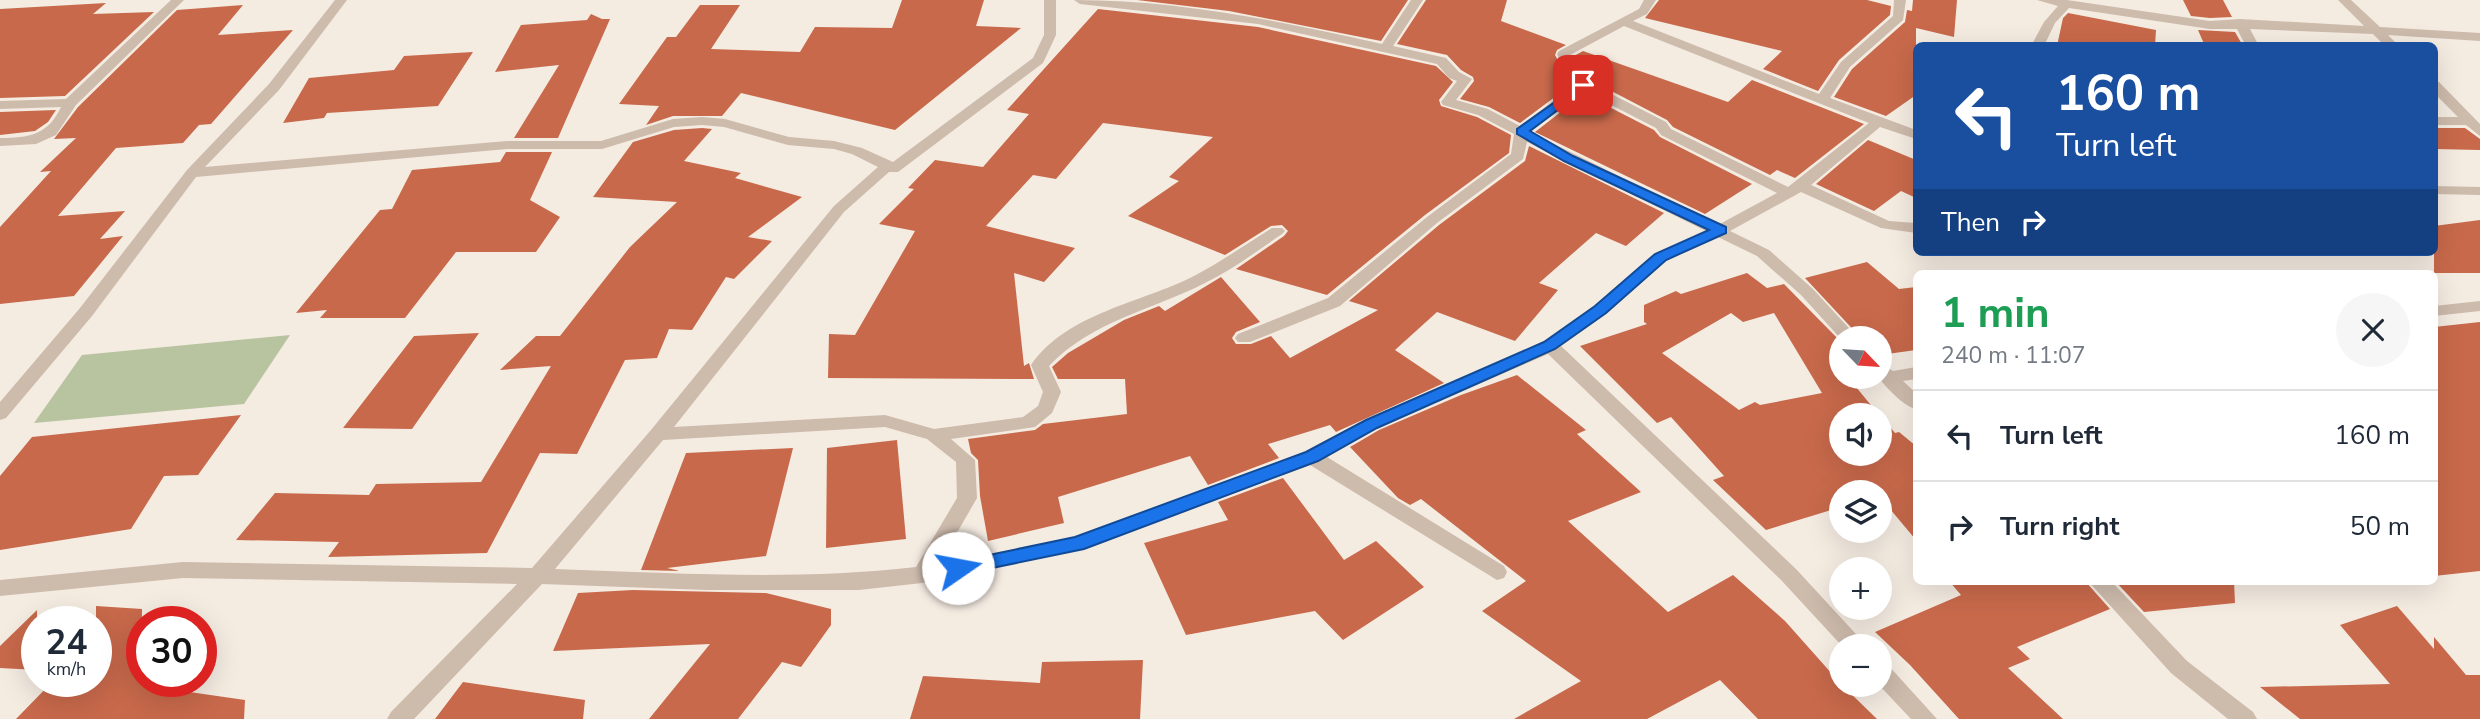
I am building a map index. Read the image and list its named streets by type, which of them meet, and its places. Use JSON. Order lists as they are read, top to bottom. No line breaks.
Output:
{"north":"bottom right","page":{"turn":["160 m","Turn left"],"then":"Then","heading":["1 min","240 m · 11:07"],"map_buttons":["+","−"],"list":[{"name":"Turn left","value":"160 m"},{"name":"Turn right","value":"50 m"}],"speed":"24 km/h","limit":"30"}}
